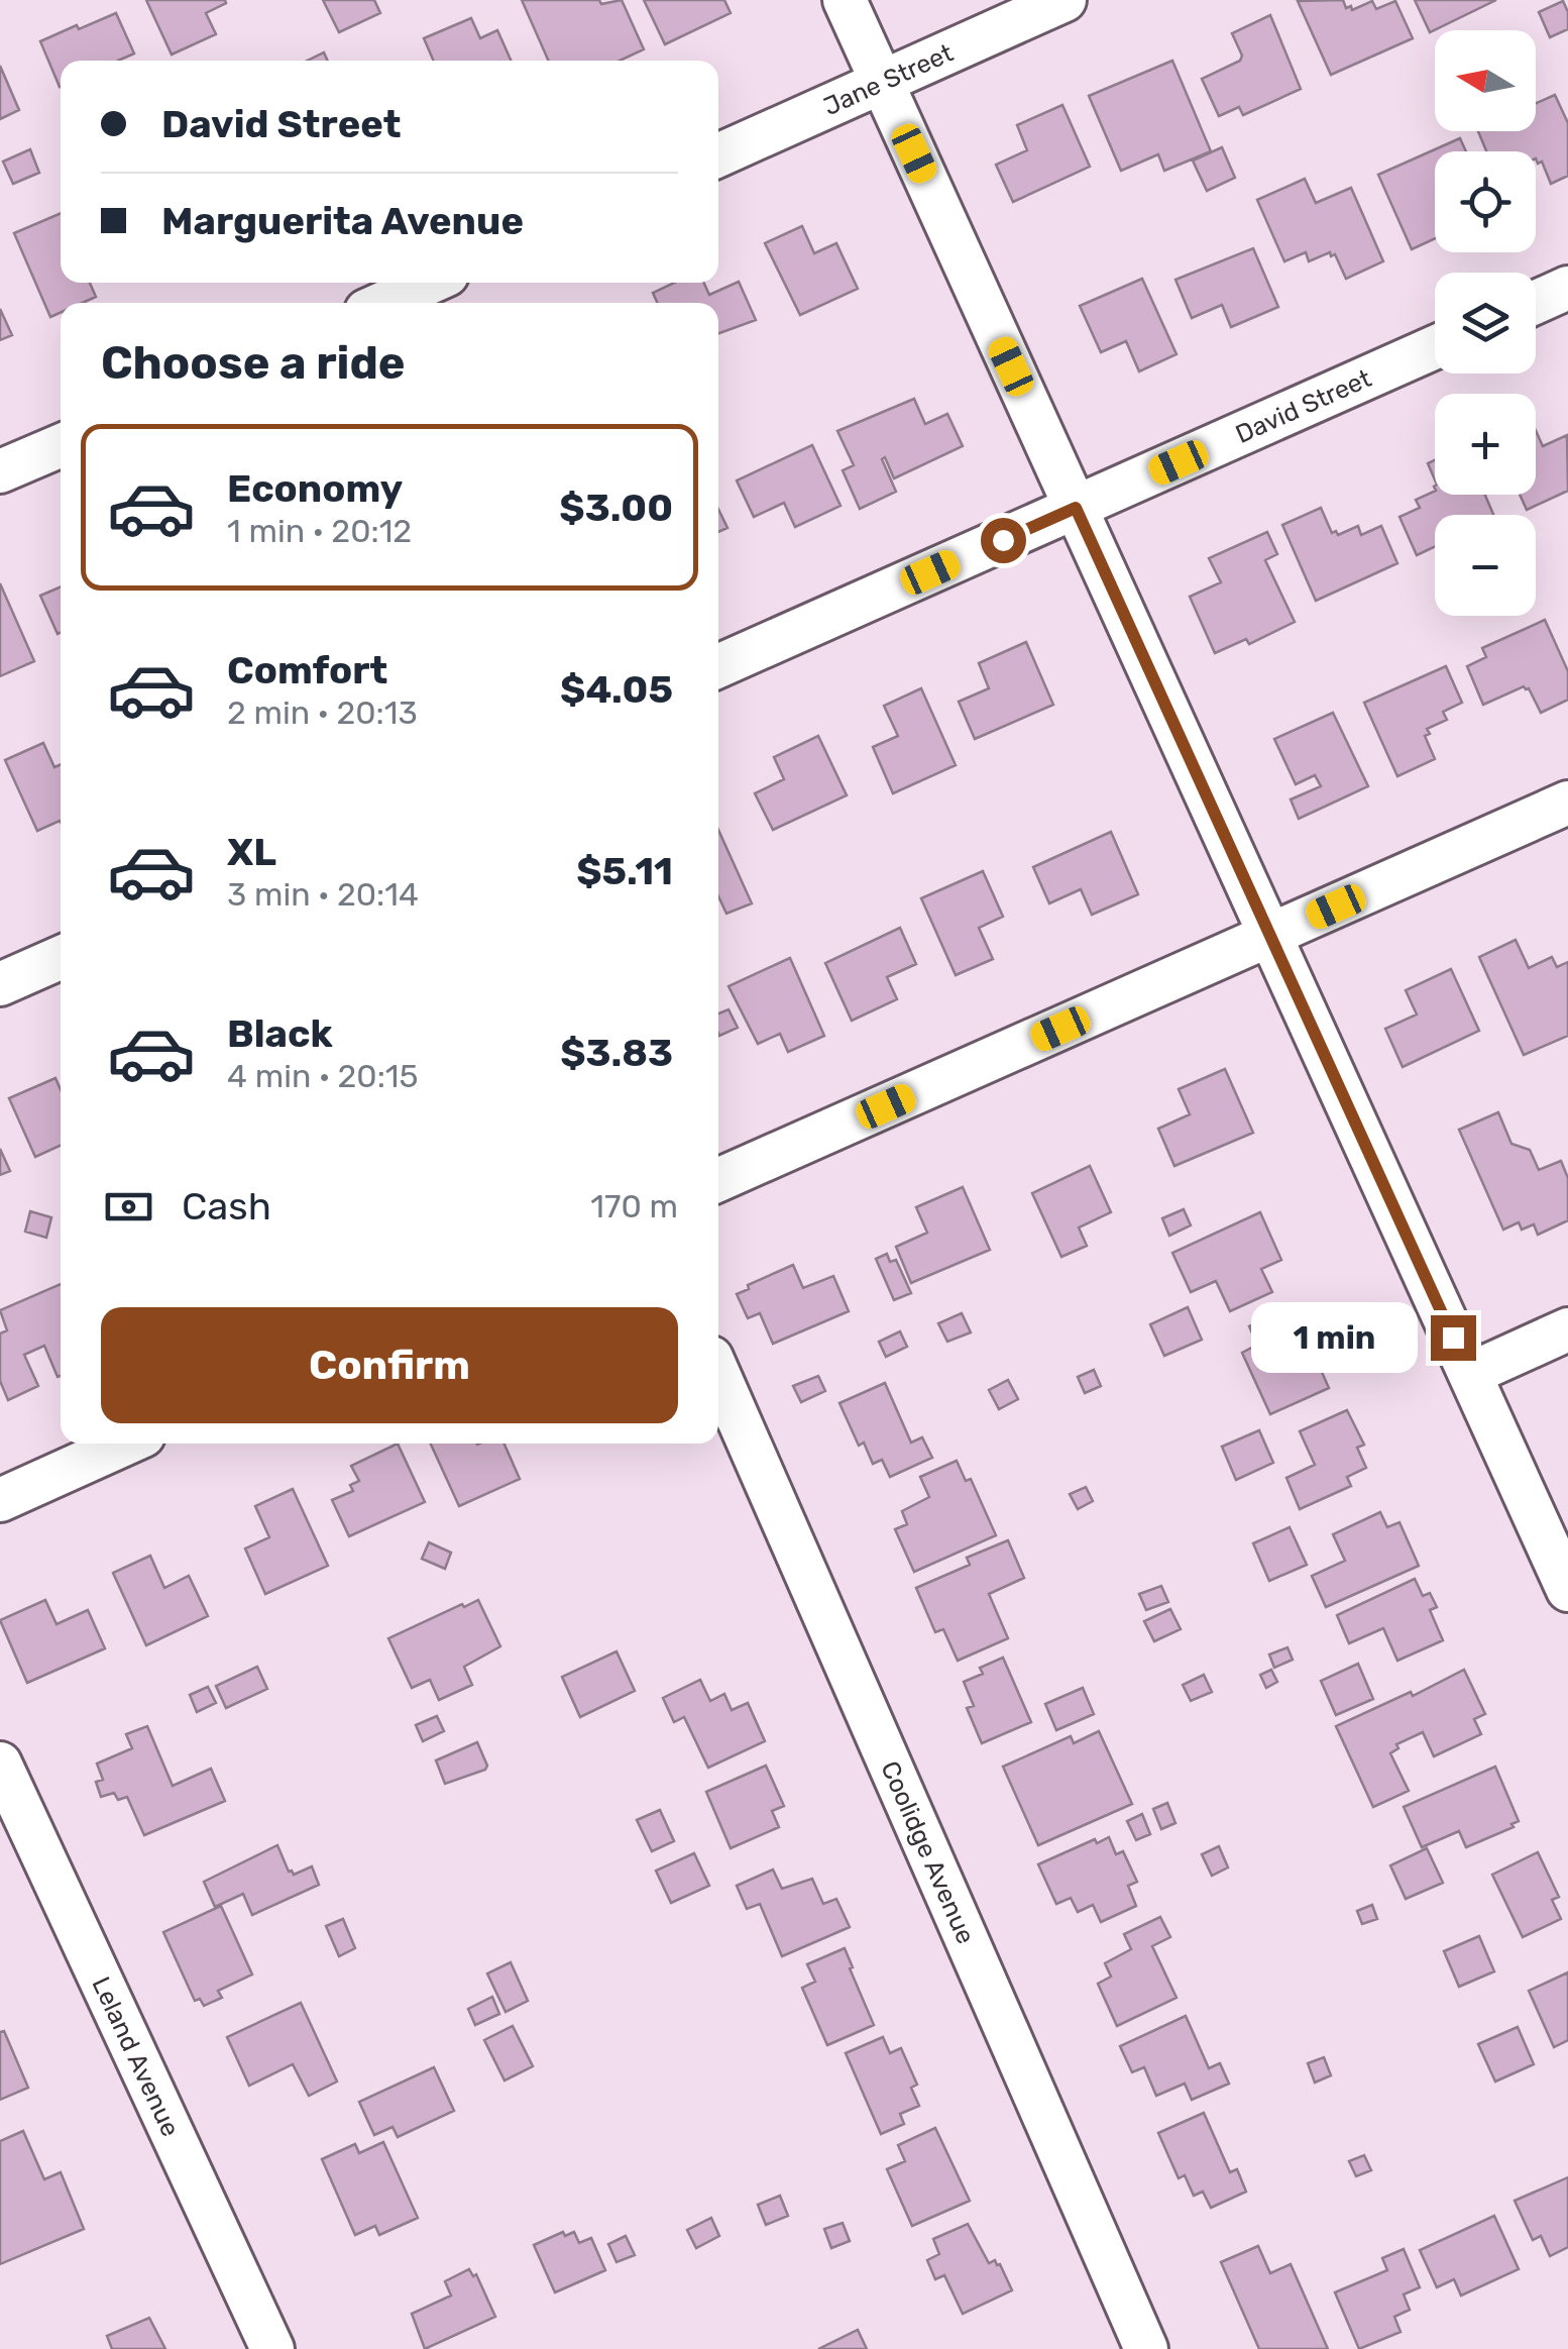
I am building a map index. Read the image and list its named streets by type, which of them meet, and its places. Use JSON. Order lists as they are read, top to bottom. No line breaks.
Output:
{"streets":{"street":["Jane Street","David Street","Coolidge Avenue","Leland Avenue"]},"north":"left","page":{"map_buttons":["+","−"],"banner":["David Street","Marguerita Avenue"],"heading":"Choose a ride","list":[{"name":"Economy","note":"1 min · 20:12","value":"$3.00"},{"name":"Comfort","note":"2 min · 20:13","value":"$4.05"},{"name":"XL","note":"3 min · 20:14","value":"$5.11"},{"name":"Black","note":"4 min · 20:15","value":"$3.83"}],"pay":["Cash","170 m"],"buttons":"Confirm","bubble":"1 min"}}
